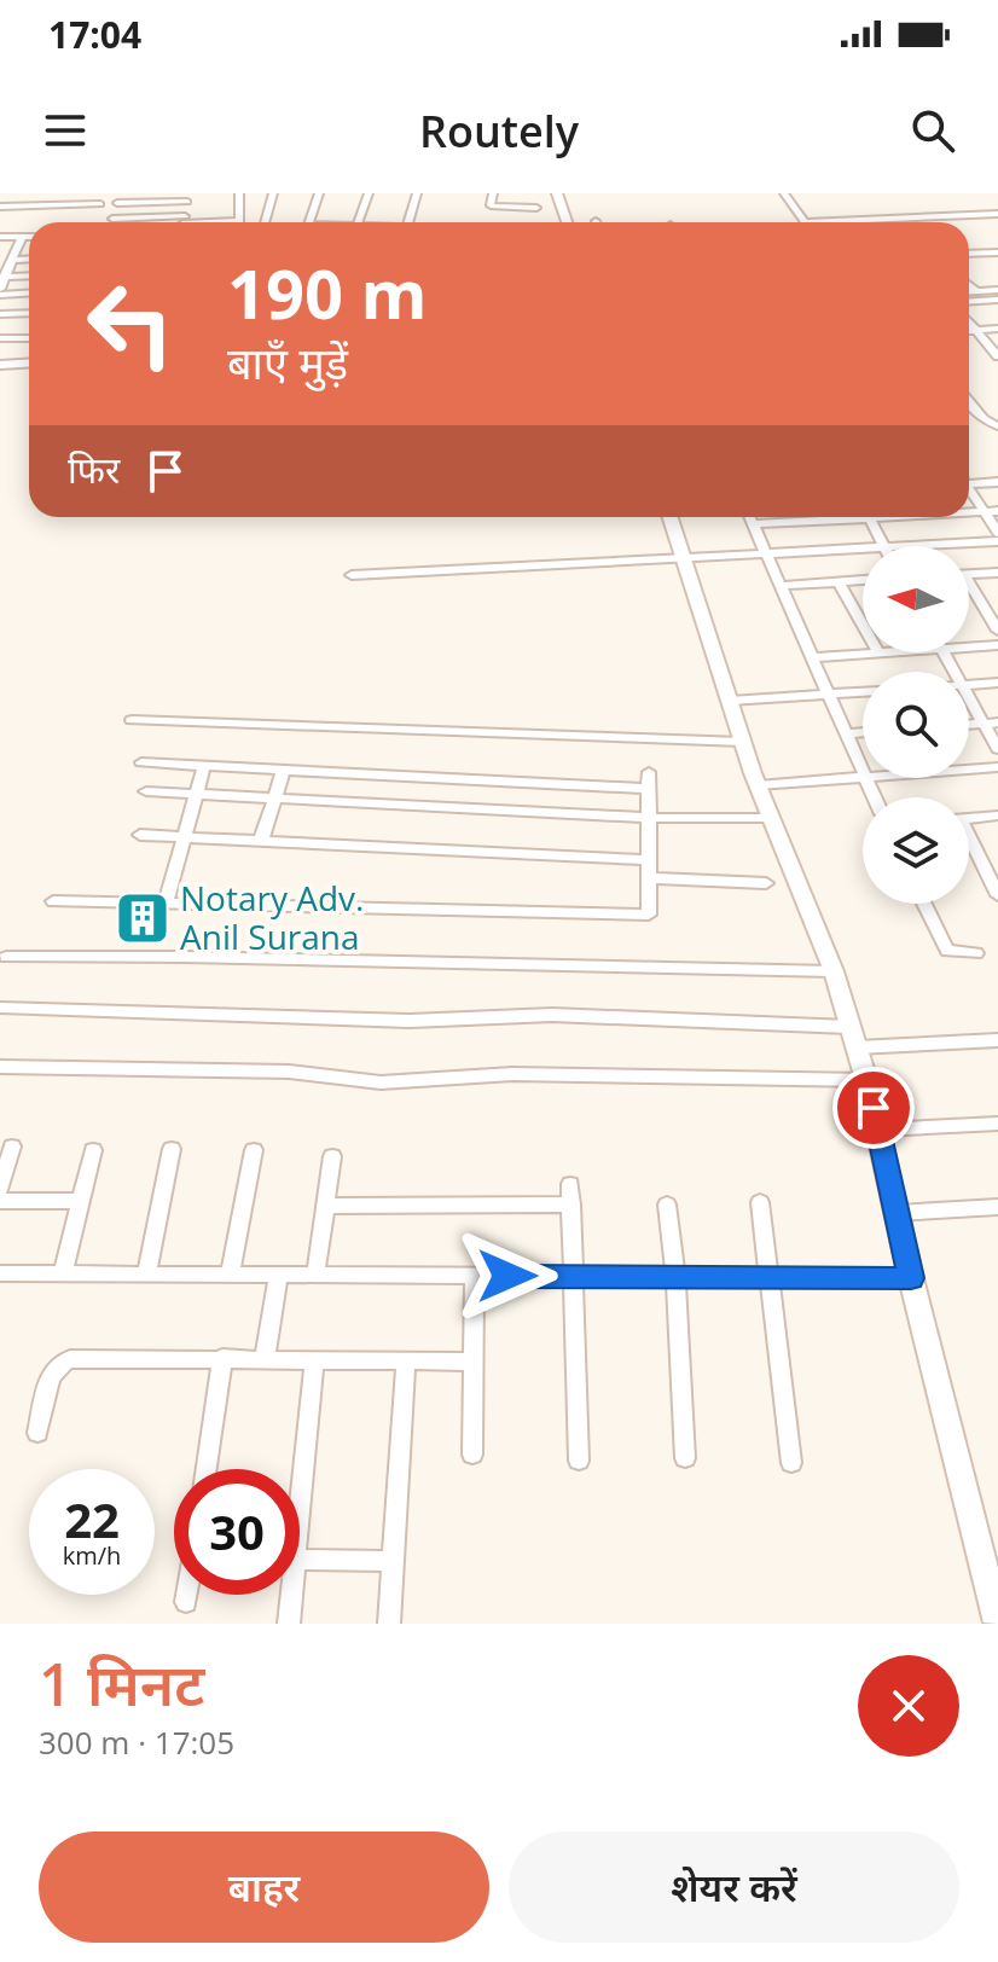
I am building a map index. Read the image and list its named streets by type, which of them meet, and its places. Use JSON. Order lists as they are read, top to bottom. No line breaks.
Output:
{"places":{"building":["Notary Adv. Anil Surana"]},"north":"left","page":{"status":"17:04","header":"Routely","turn":["190 m","बाएँ मुड़ें"],"then":"फिर","speed":"22 km/h","limit":"30","heading":["1 मिनट","300 m · 17:05"],"buttons":["बाहर","शेयर करें"]}}
